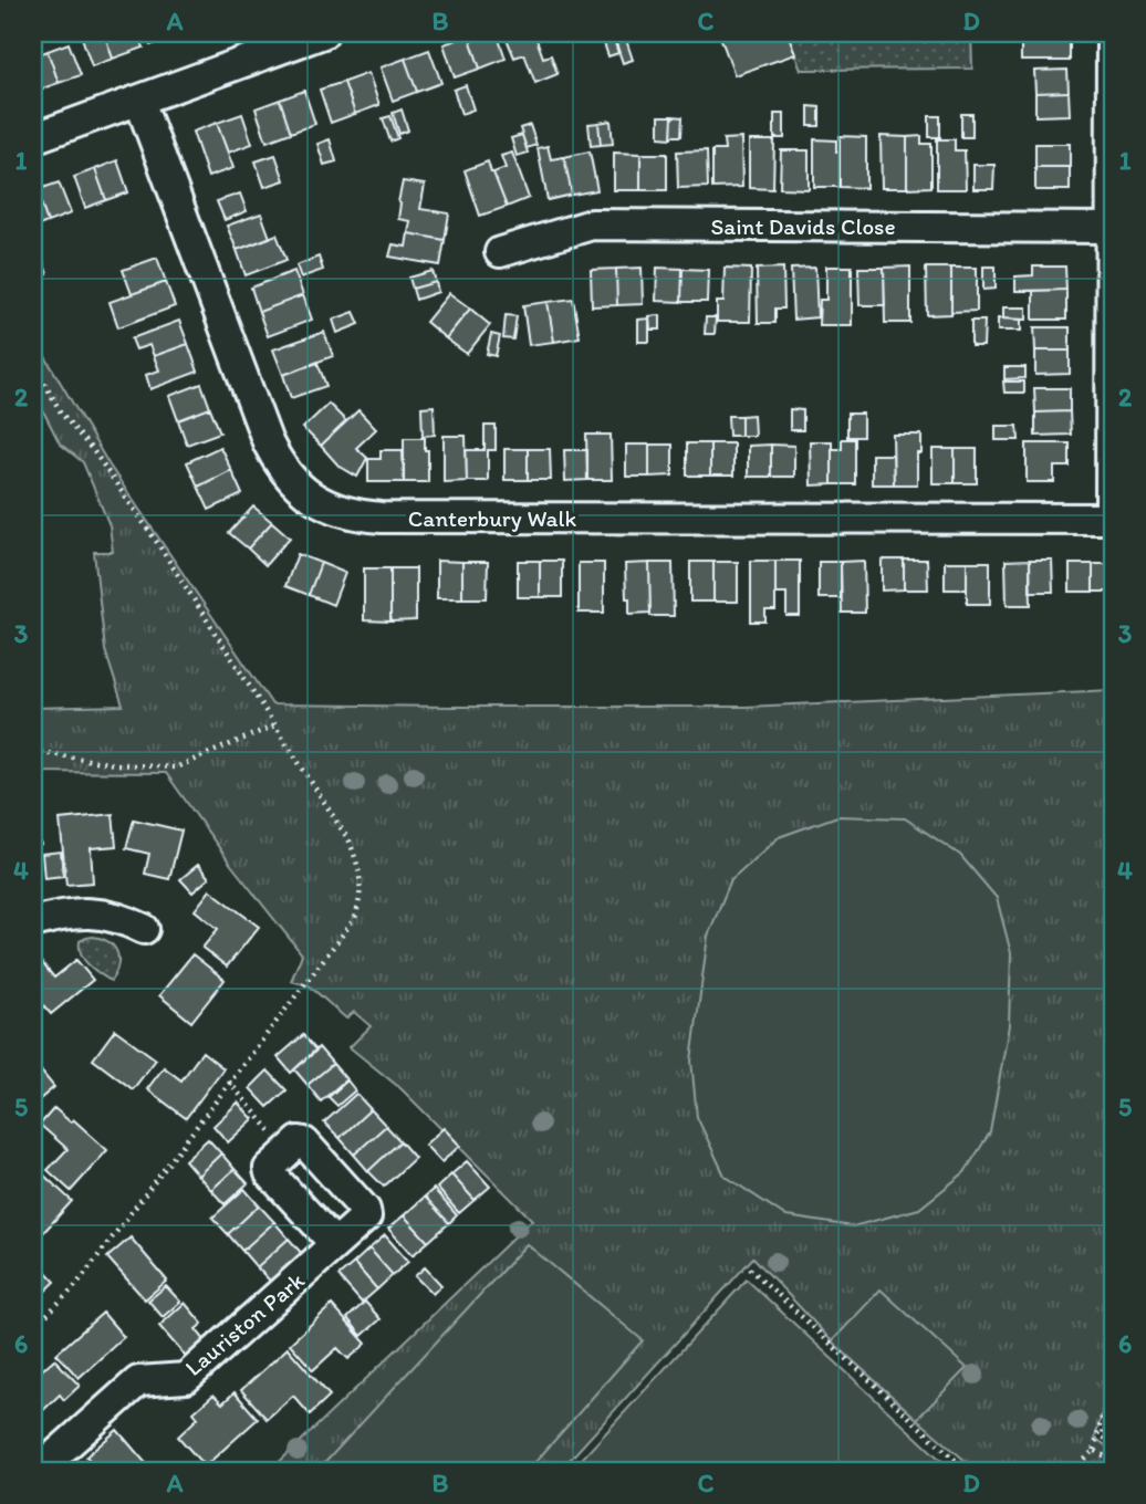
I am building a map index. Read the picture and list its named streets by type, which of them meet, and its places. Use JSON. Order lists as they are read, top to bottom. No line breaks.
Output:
{"streets":{"street":["Saint Davids Close","Canterbury Walk","Lauriston Park"]},"grid":{"columns":["A","B","C","D"],"rows":["1","2","3","4","5","6"]}}
